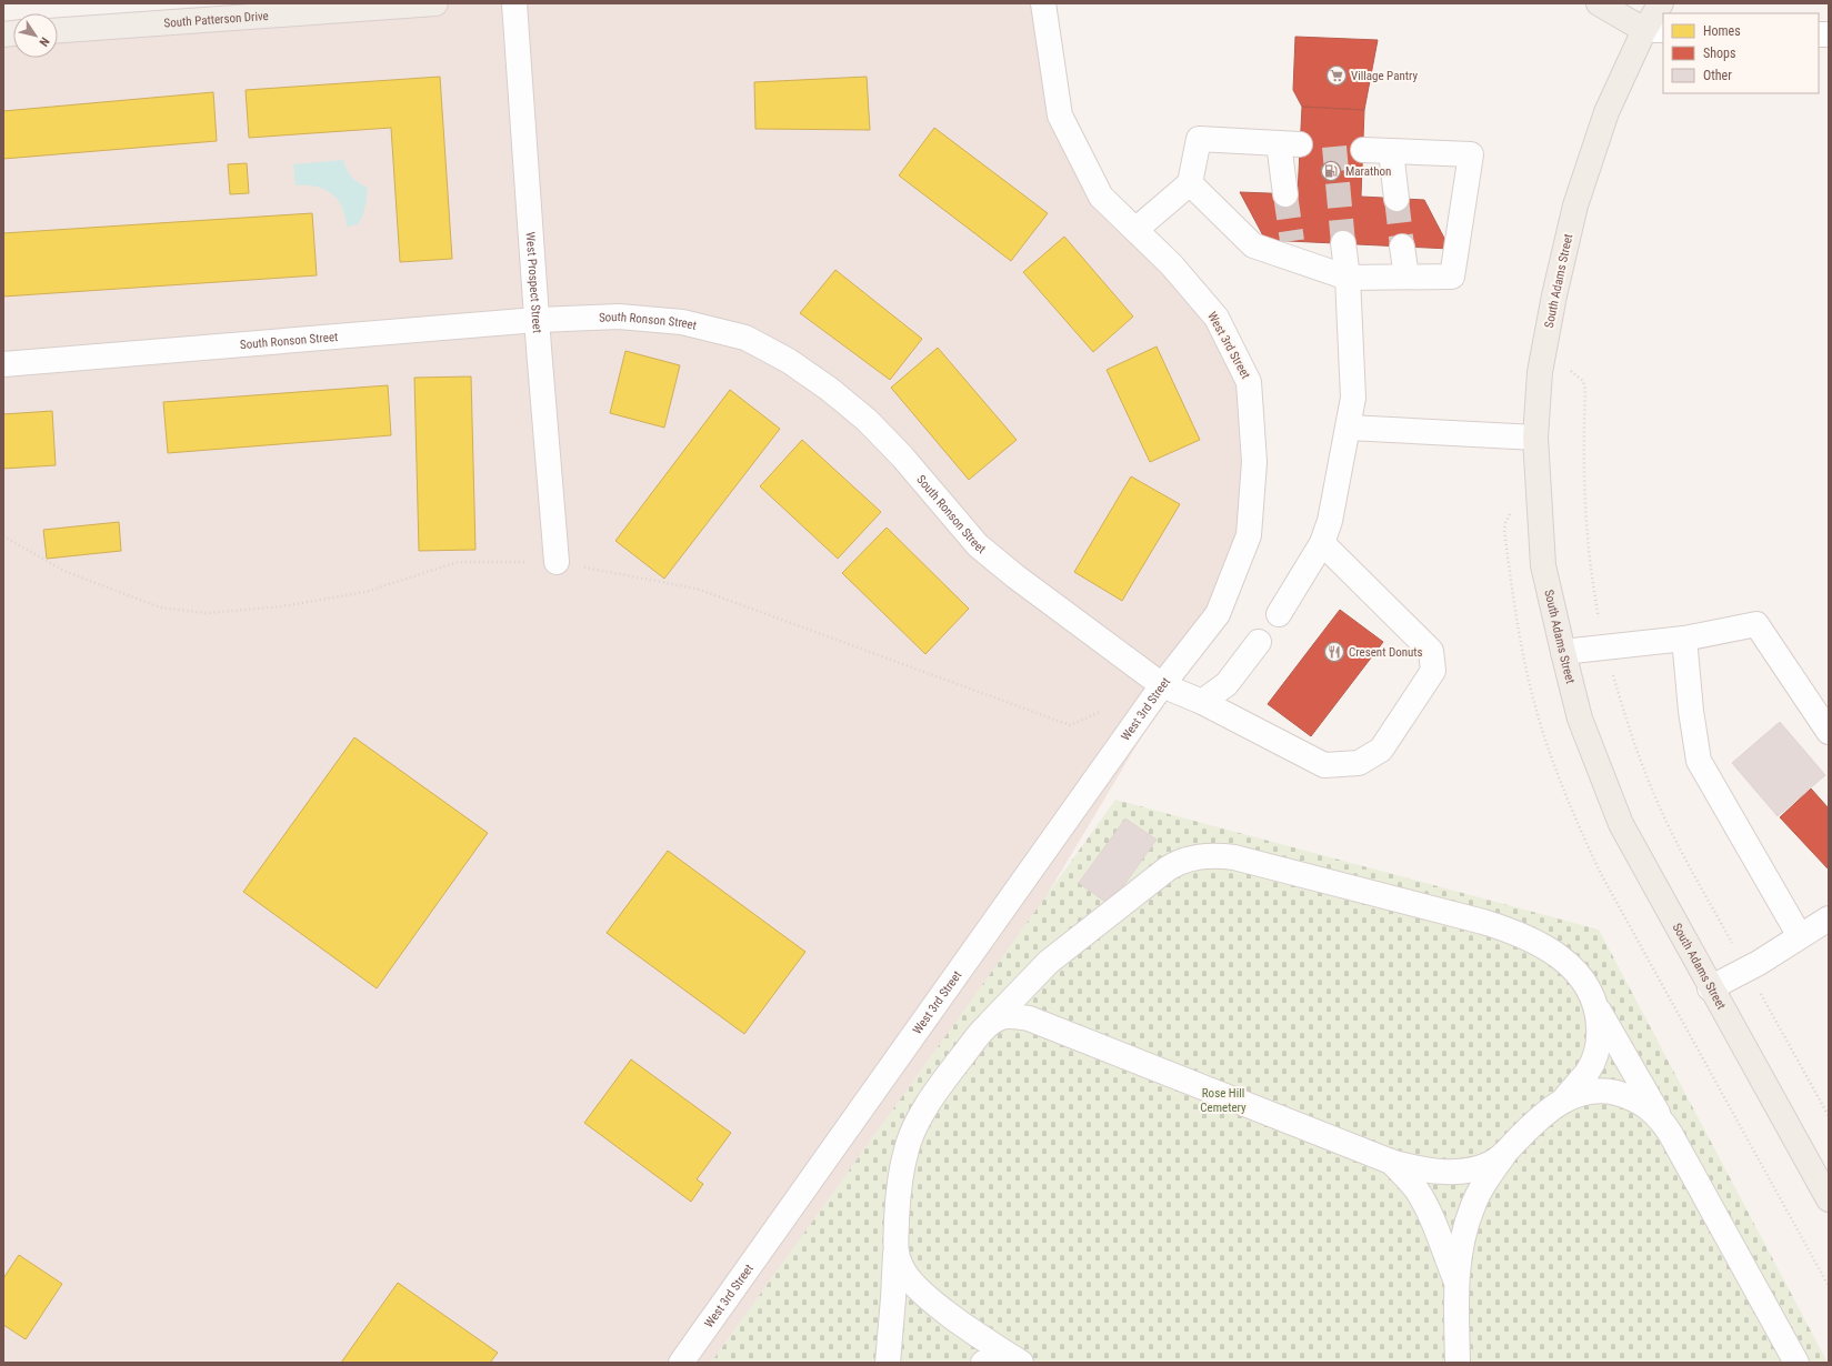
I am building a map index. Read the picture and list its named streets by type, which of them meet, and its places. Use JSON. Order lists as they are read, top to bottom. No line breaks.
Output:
{"streets":{"main road":["South Patterson Drive","South Adams Street"],"street":["West Prospect Street","South Ronson Street","West 3rd Street"]},"crossings":[["West Prospect Street","South Ronson Street"],["South Ronson Street","West 3rd Street"]],"parks":["Rose Hill Cemetery"],"places":{"supermarket":["Village Pantry"],"fuel station":["Marathon"],"restaurant":["Cresent Donuts"]},"legend":["Homes","Shops","Other"],"north":"bottom right"}
